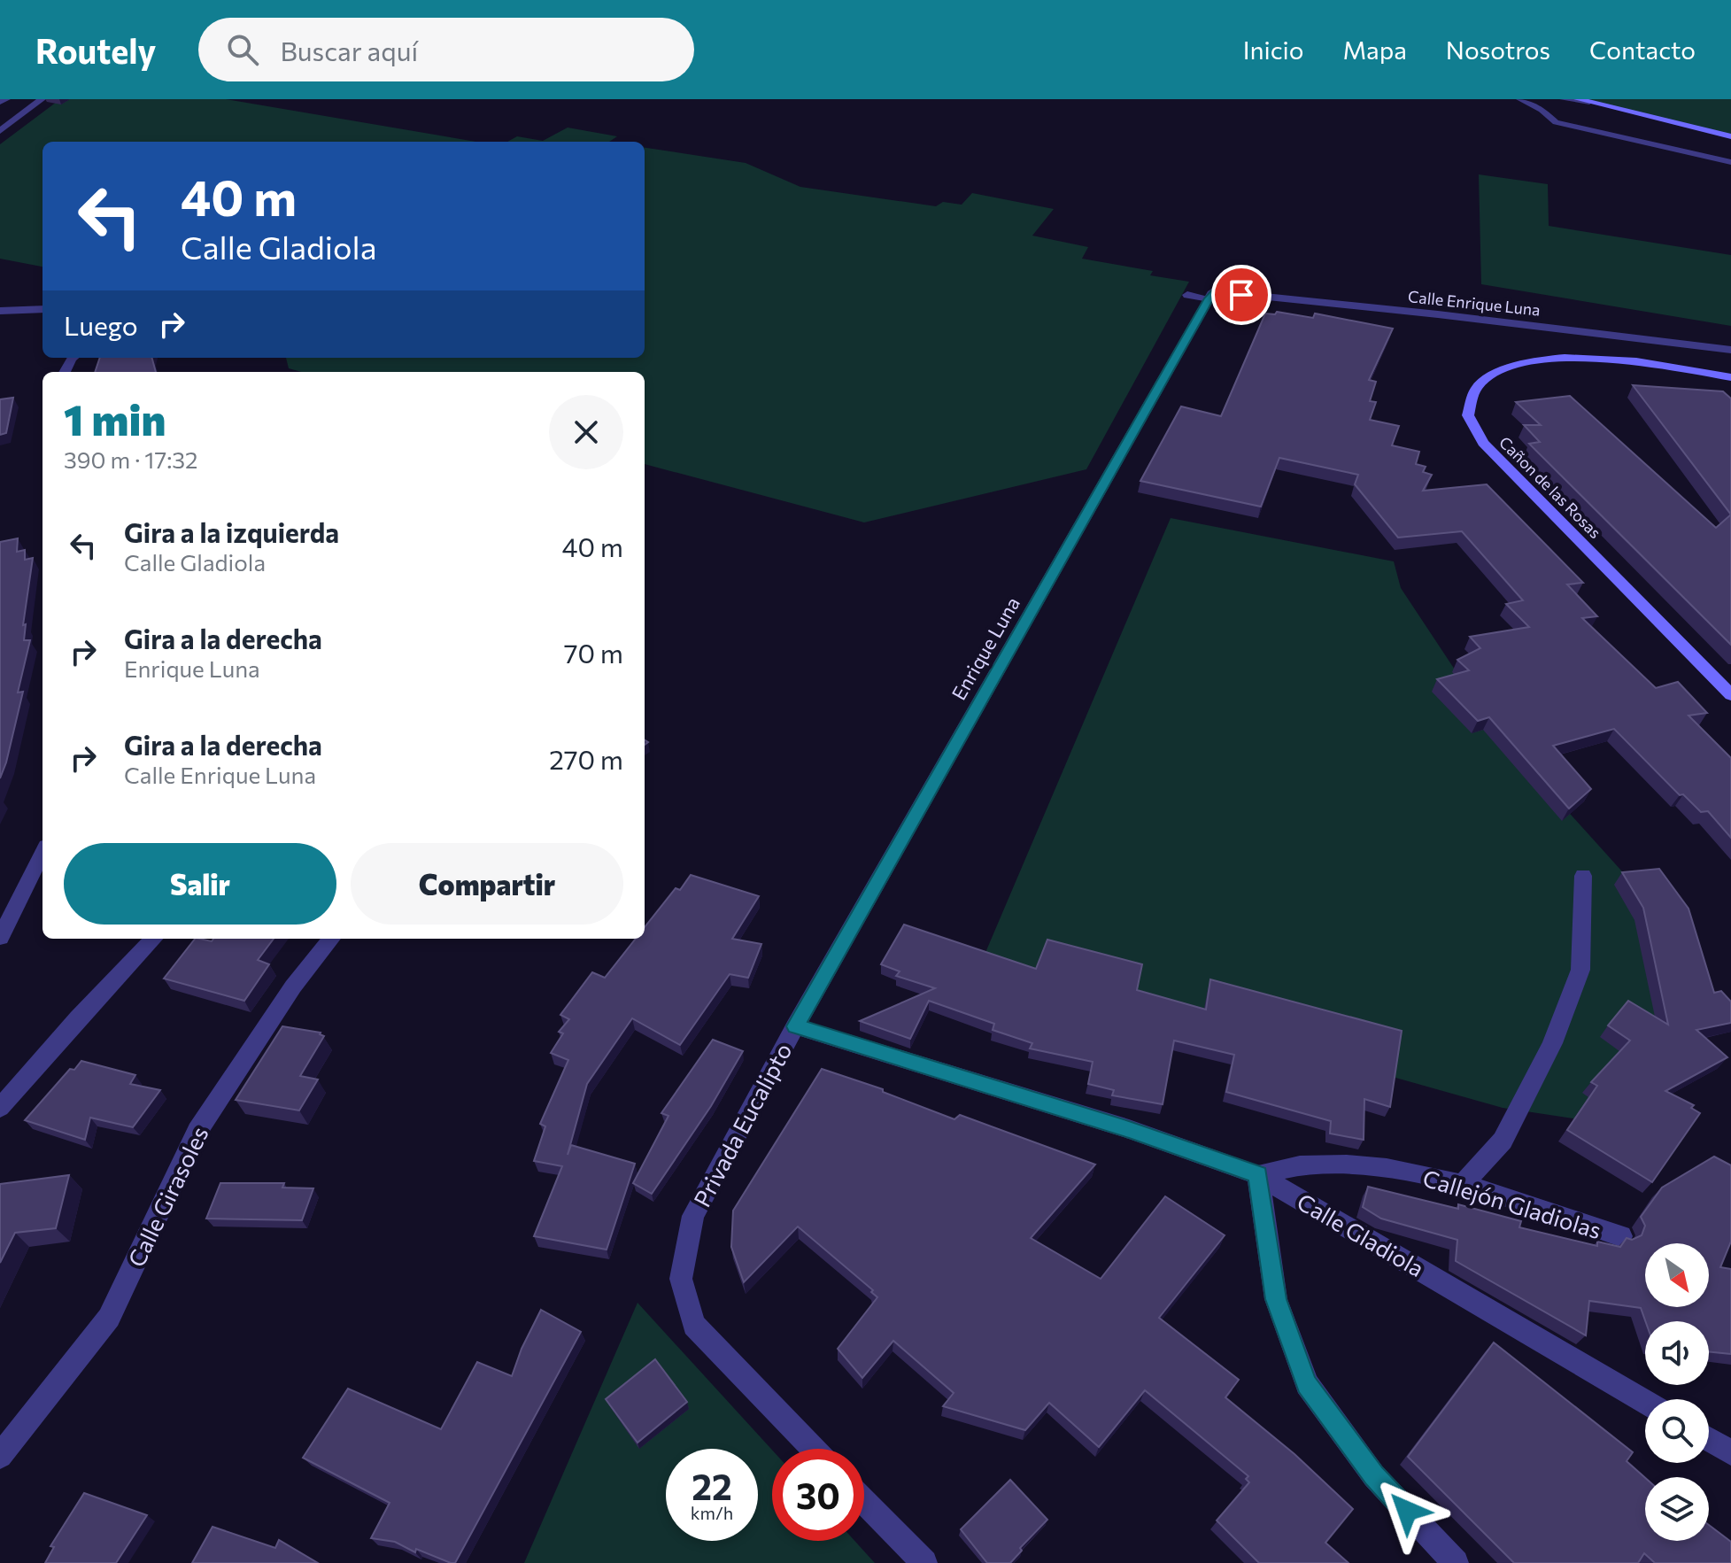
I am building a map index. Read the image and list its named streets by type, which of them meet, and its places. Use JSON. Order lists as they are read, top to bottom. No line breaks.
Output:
{"streets":{"main road":["Cañon de las Rosas"],"street":["Calle Enrique Luna","Enrique Luna","Privada Eucalipto","Calle Girasoles","Callejón Gladiolas","Calle Gladiola"]},"crossings":[["Calle Enrique Luna","Enrique Luna"],["Enrique Luna","Privada Eucalipto"],["Enrique Luna","Calle Gladiola"],["Privada Eucalipto","Calle Gladiola"],["Callejón Gladiolas","Calle Gladiola"]],"north":"bottom right","page":{"header":"Routely","search":"Buscar aquí","nav":["Inicio","Mapa","Nosotros","Contacto"],"turn":["40 m","Calle Gladiola"],"then":"Luego","heading":["1 min","390 m · 17:32"],"list":[{"name":"Gira a la izquierda","note":"Calle Gladiola","value":"40 m"},{"name":"Gira a la derecha","note":"Enrique Luna","value":"70 m"},{"name":"Gira a la derecha","note":"Calle Enrique Luna","value":"270 m"}],"buttons":["Salir","Compartir"],"speed":"22 km/h","limit":"30"}}
